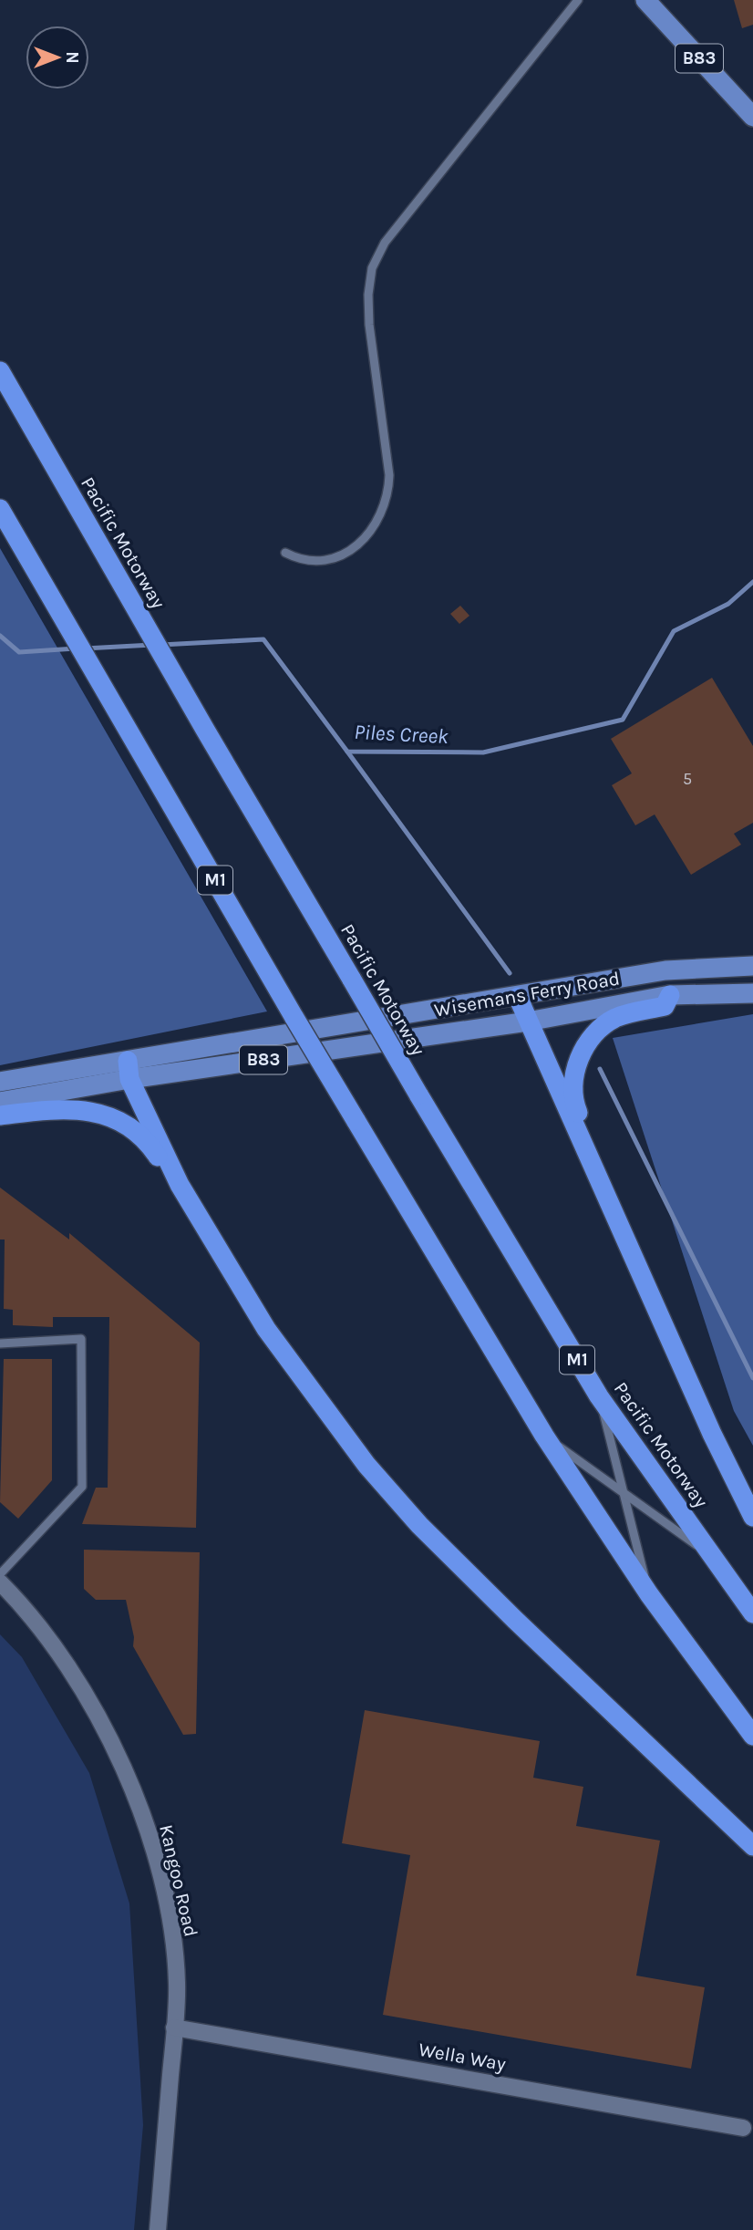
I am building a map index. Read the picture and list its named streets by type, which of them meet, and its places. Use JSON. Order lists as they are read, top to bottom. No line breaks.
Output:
{"streets":{"highway":["Pacific Motorway","M1"],"main road":["B83","Wisemans Ferry Road"],"street":["Kangoo Road","Wella Way"]},"crossings":[["Kangoo Road","Wella Way"]],"water":["Piles Creek"],"house_numbers":["5"],"north":"right"}
